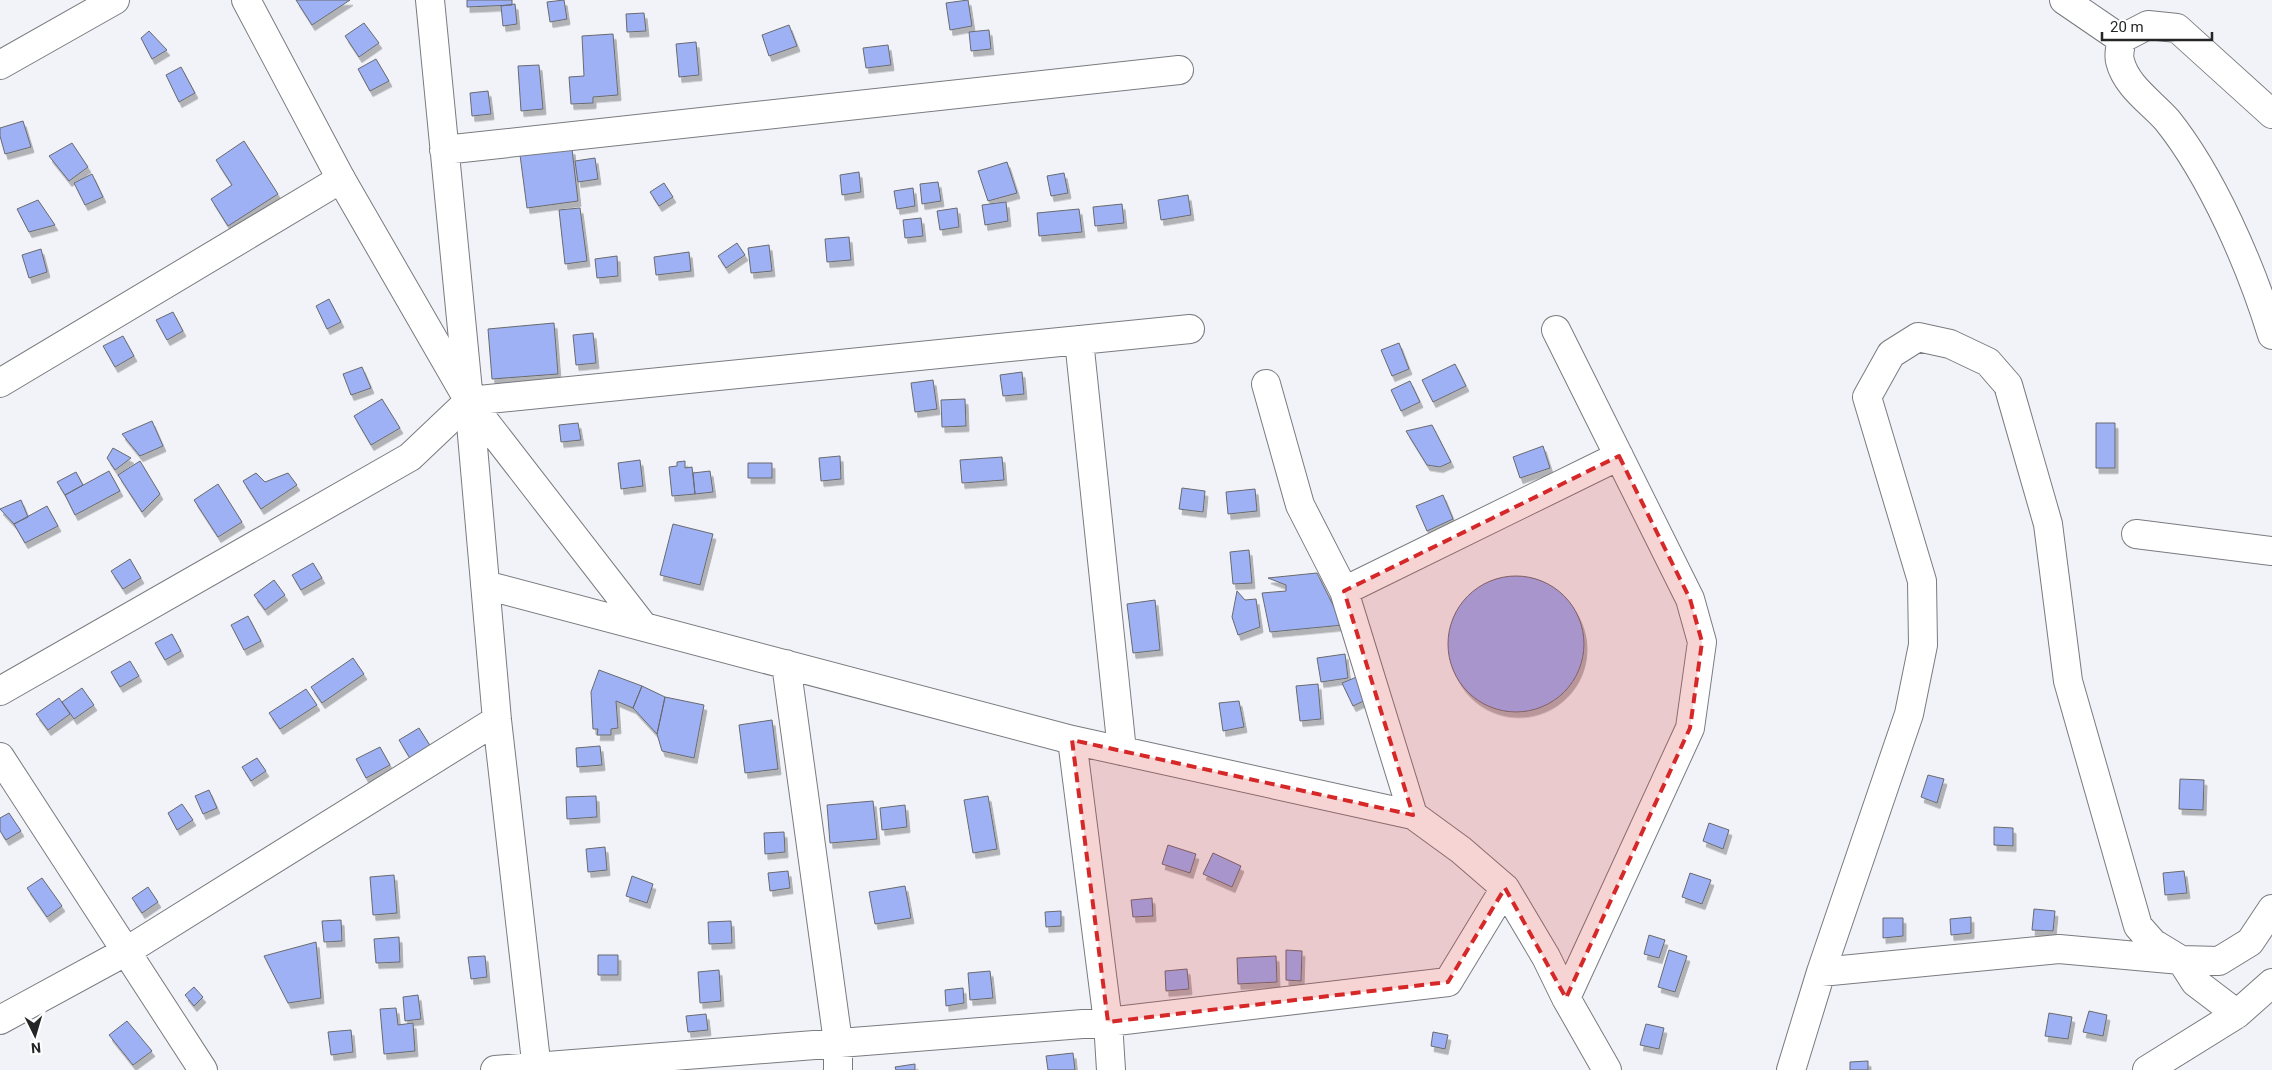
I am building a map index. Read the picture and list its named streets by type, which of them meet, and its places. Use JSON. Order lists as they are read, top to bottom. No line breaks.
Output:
{"scale_bar":"20 m","north":"bottom"}
